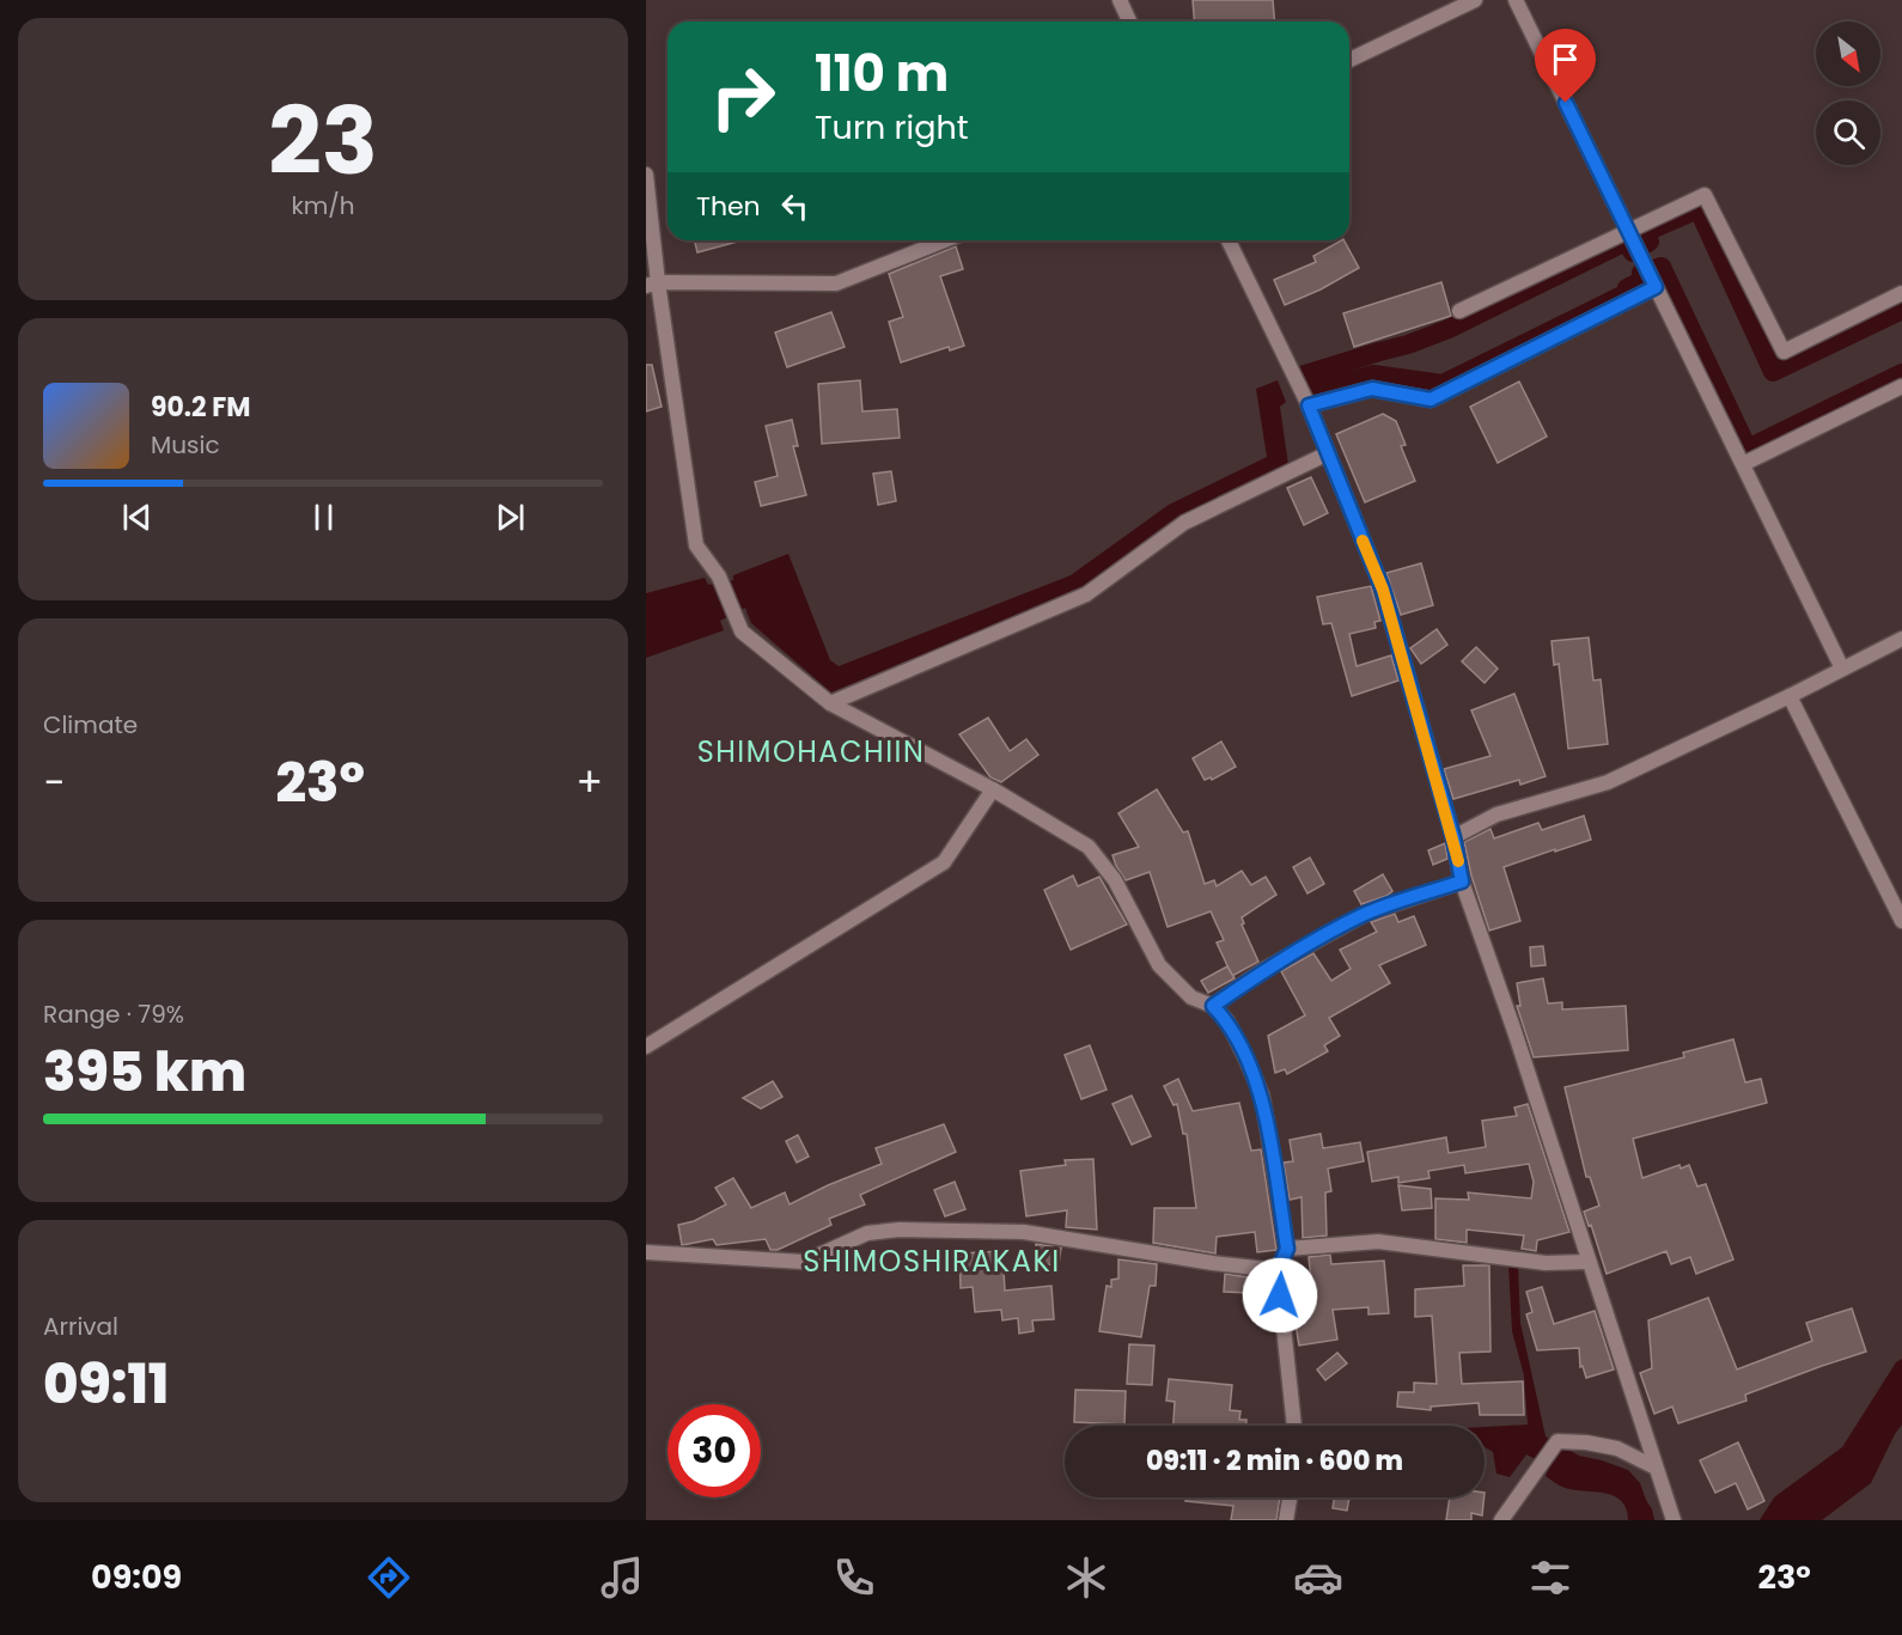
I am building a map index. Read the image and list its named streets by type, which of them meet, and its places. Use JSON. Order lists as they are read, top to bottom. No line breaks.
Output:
{"districts":["SHIMOHACHIIN","SHIMOSHIRAKAKI"],"north":"bottom right","page":{"tile":[["23","km/h"],"Climate",["Range · 79%","395 km"],["Arrival","09:11"]],"turn":["110 m","Turn right"],"then":"Then","song":["90.2 FM","Music"],"heat":["−","23°","+"],"limit":"30","trip":"09:11 · 2 min · 600 m","tabs":["09:09","23°"]}}
